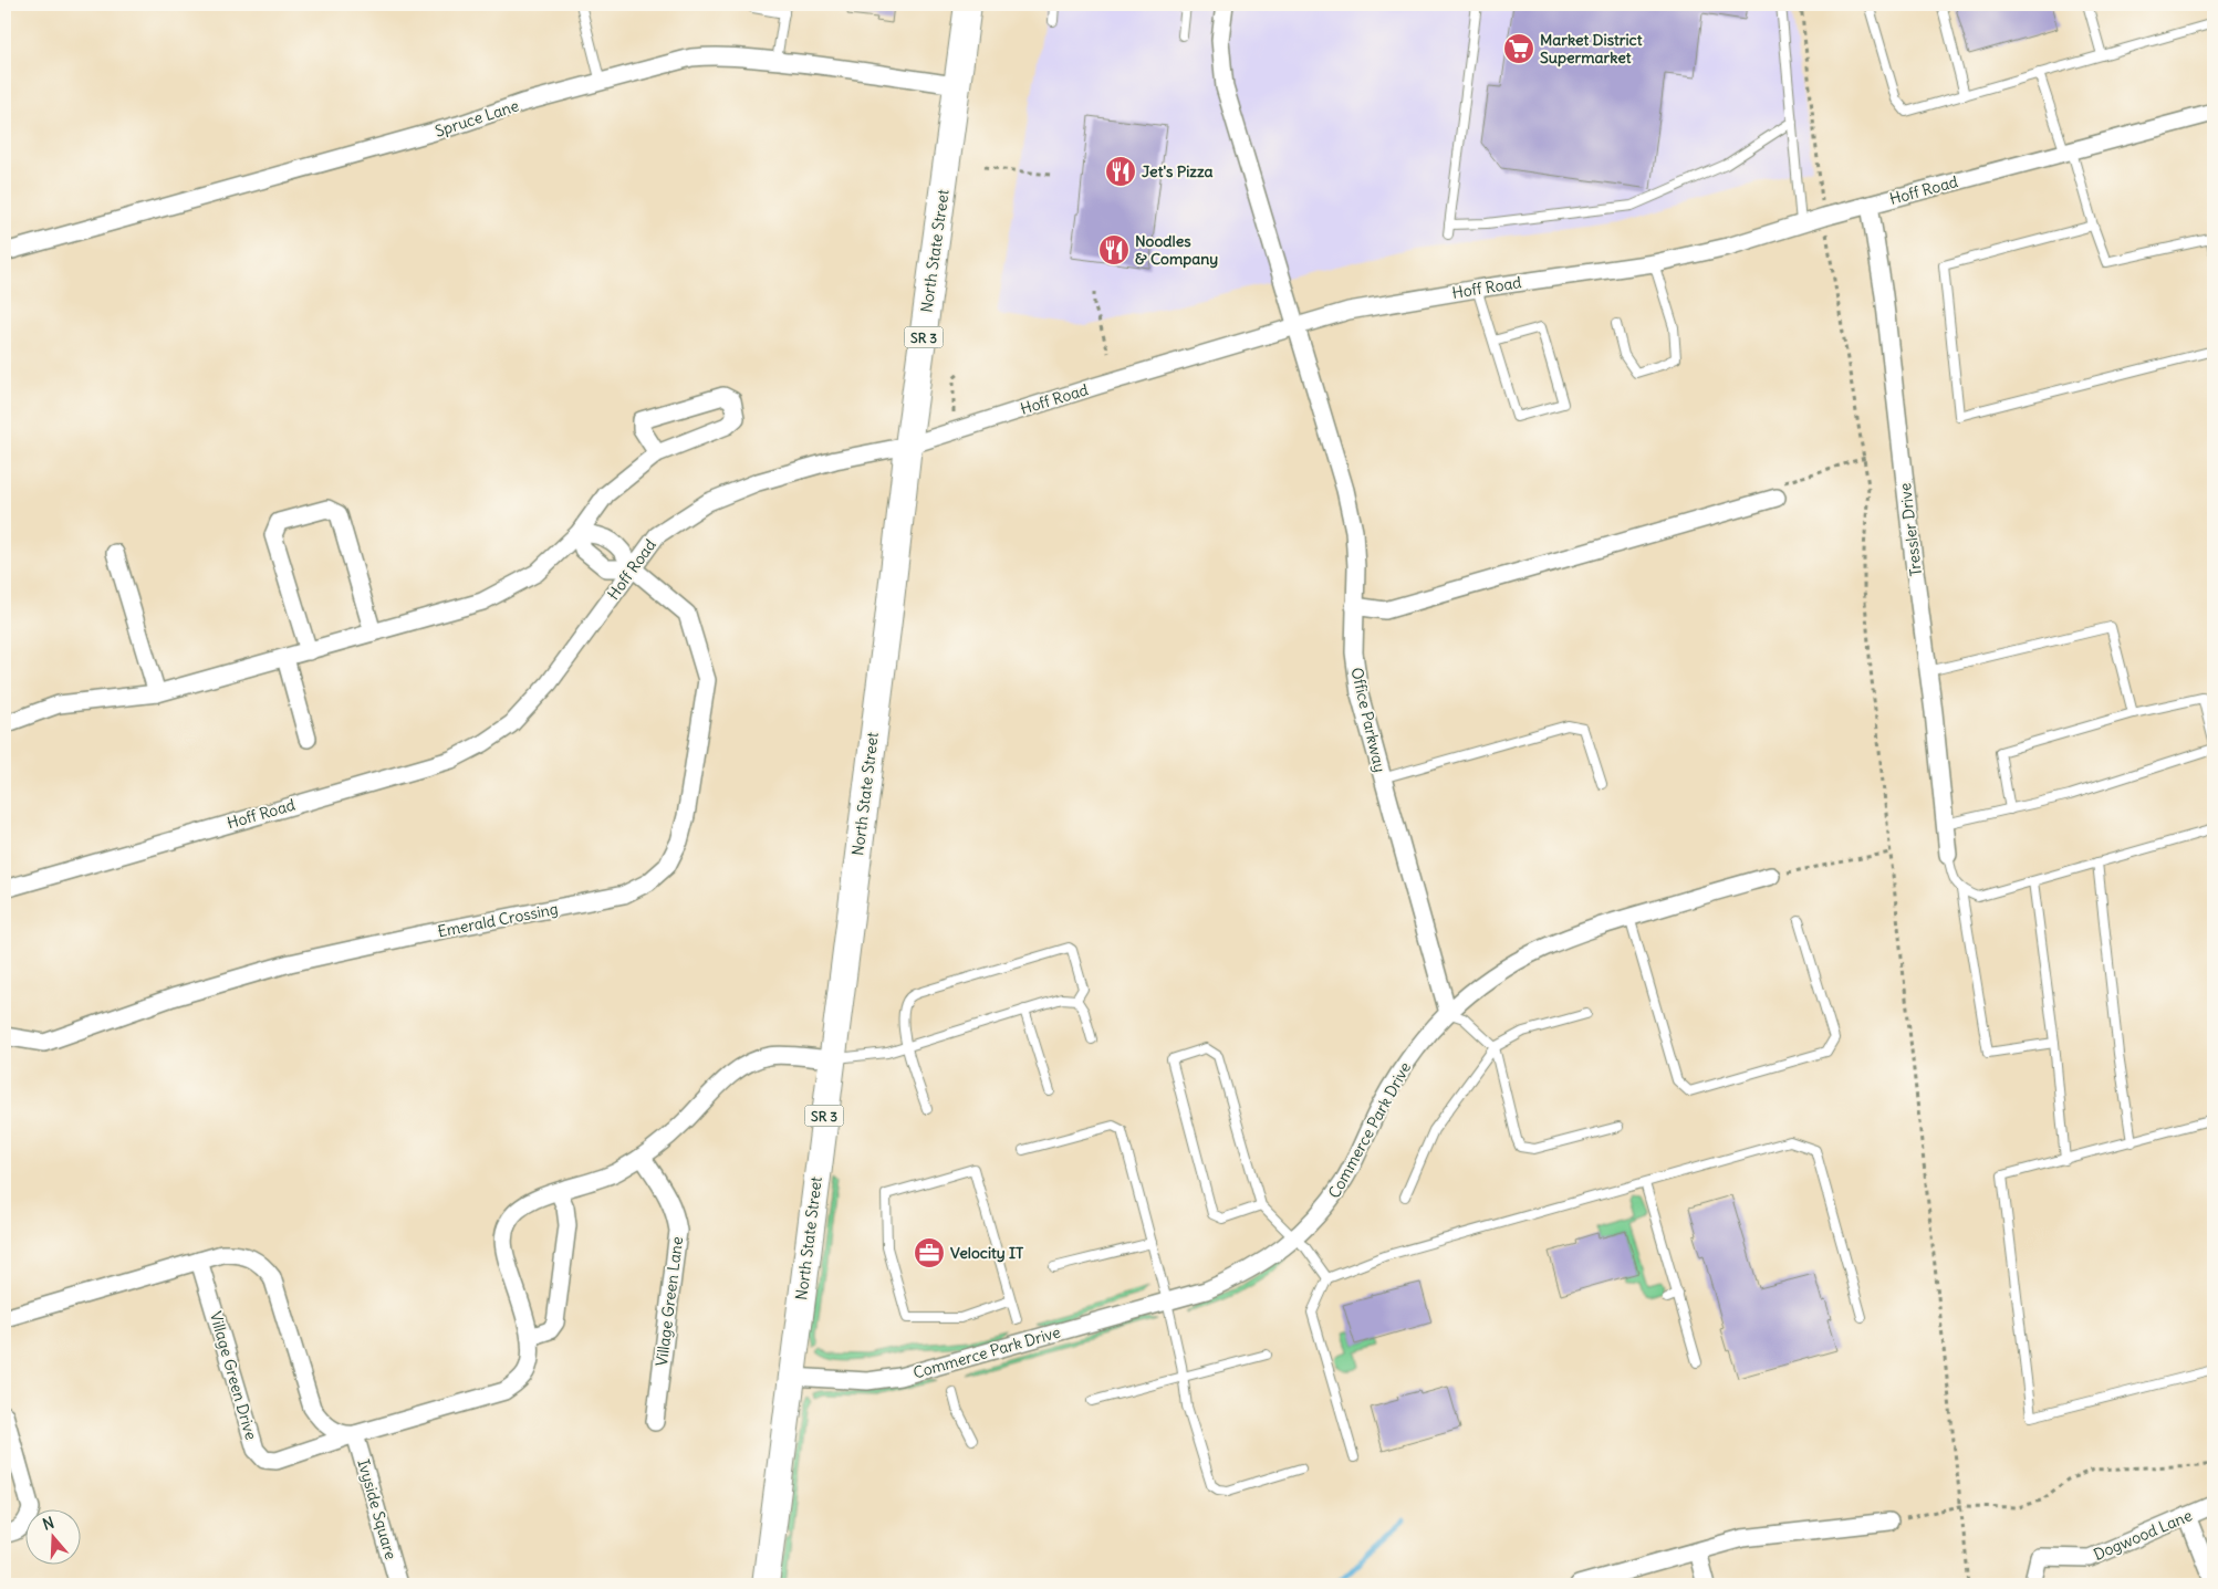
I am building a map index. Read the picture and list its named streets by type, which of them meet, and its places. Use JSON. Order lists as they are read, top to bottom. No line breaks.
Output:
{"streets":{"main road":["North State Street","SR 3"],"street":["Spruce Lane","Hoff Road","Tressler Drive","Office Parkway","Emerald Crossing","Commerce Park Drive","Village Green Lane","Village Green Drive","Ivyside Square","Dogwood Lane"]},"crossings":[["Spruce Lane","North State Street"],["Hoff Road","North State Street"],["Hoff Road","Tressler Drive"],["Hoff Road","Office Parkway"],["Hoff Road","Emerald Crossing"],["North State Street","Commerce Park Drive"],["North State Street","Village Green Drive"],["Office Parkway","Commerce Park Drive"],["Village Green Lane","Village Green Drive"],["Village Green Drive","Ivyside Square"]],"places":{"supermarket":["Market District Supermarket"],"restaurant":["Jet's Pizza","Noodles & Company"],"office":["Velocity IT"]},"north":"top"}
